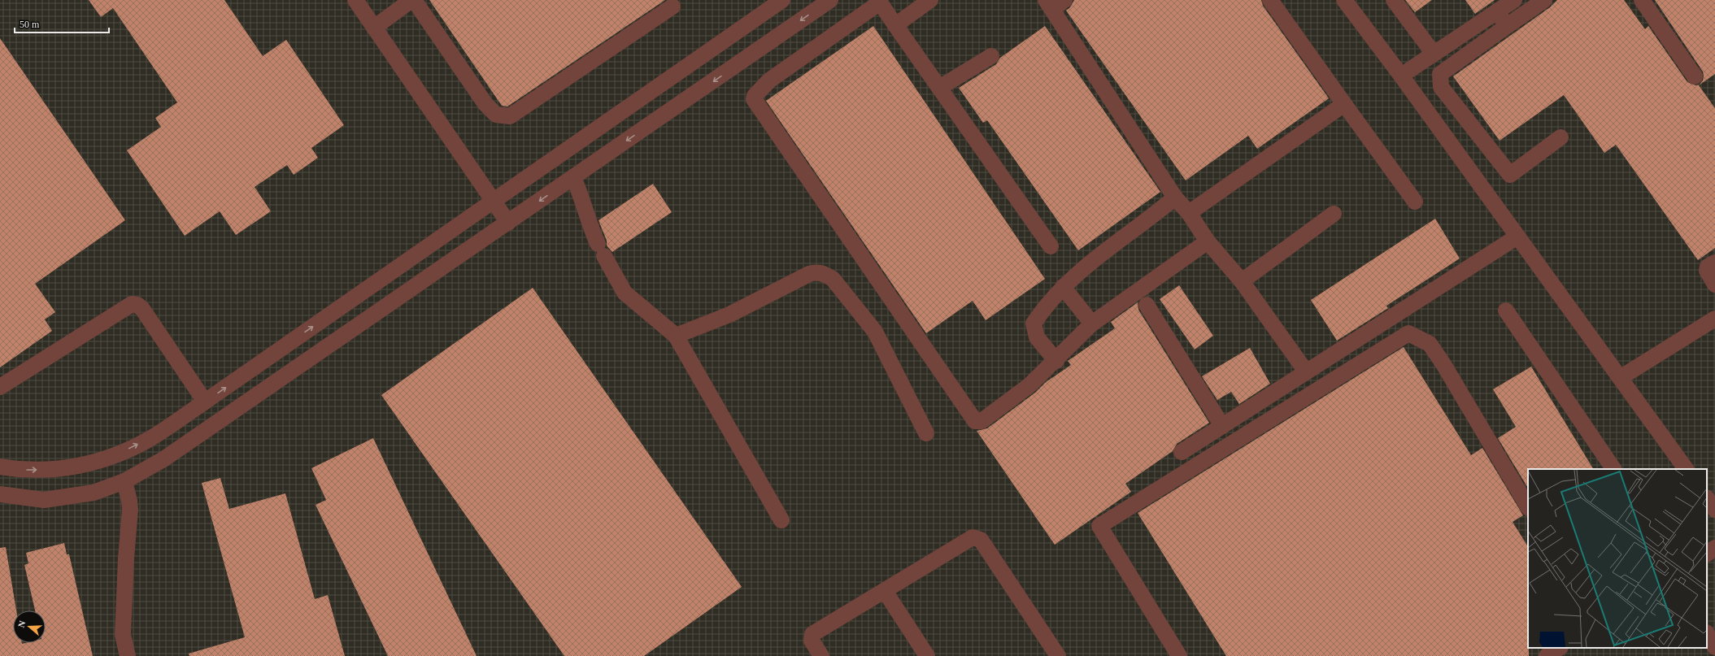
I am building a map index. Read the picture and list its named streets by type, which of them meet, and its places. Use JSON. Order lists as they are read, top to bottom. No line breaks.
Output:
{"scale_bar":"50 m","north":"left"}
